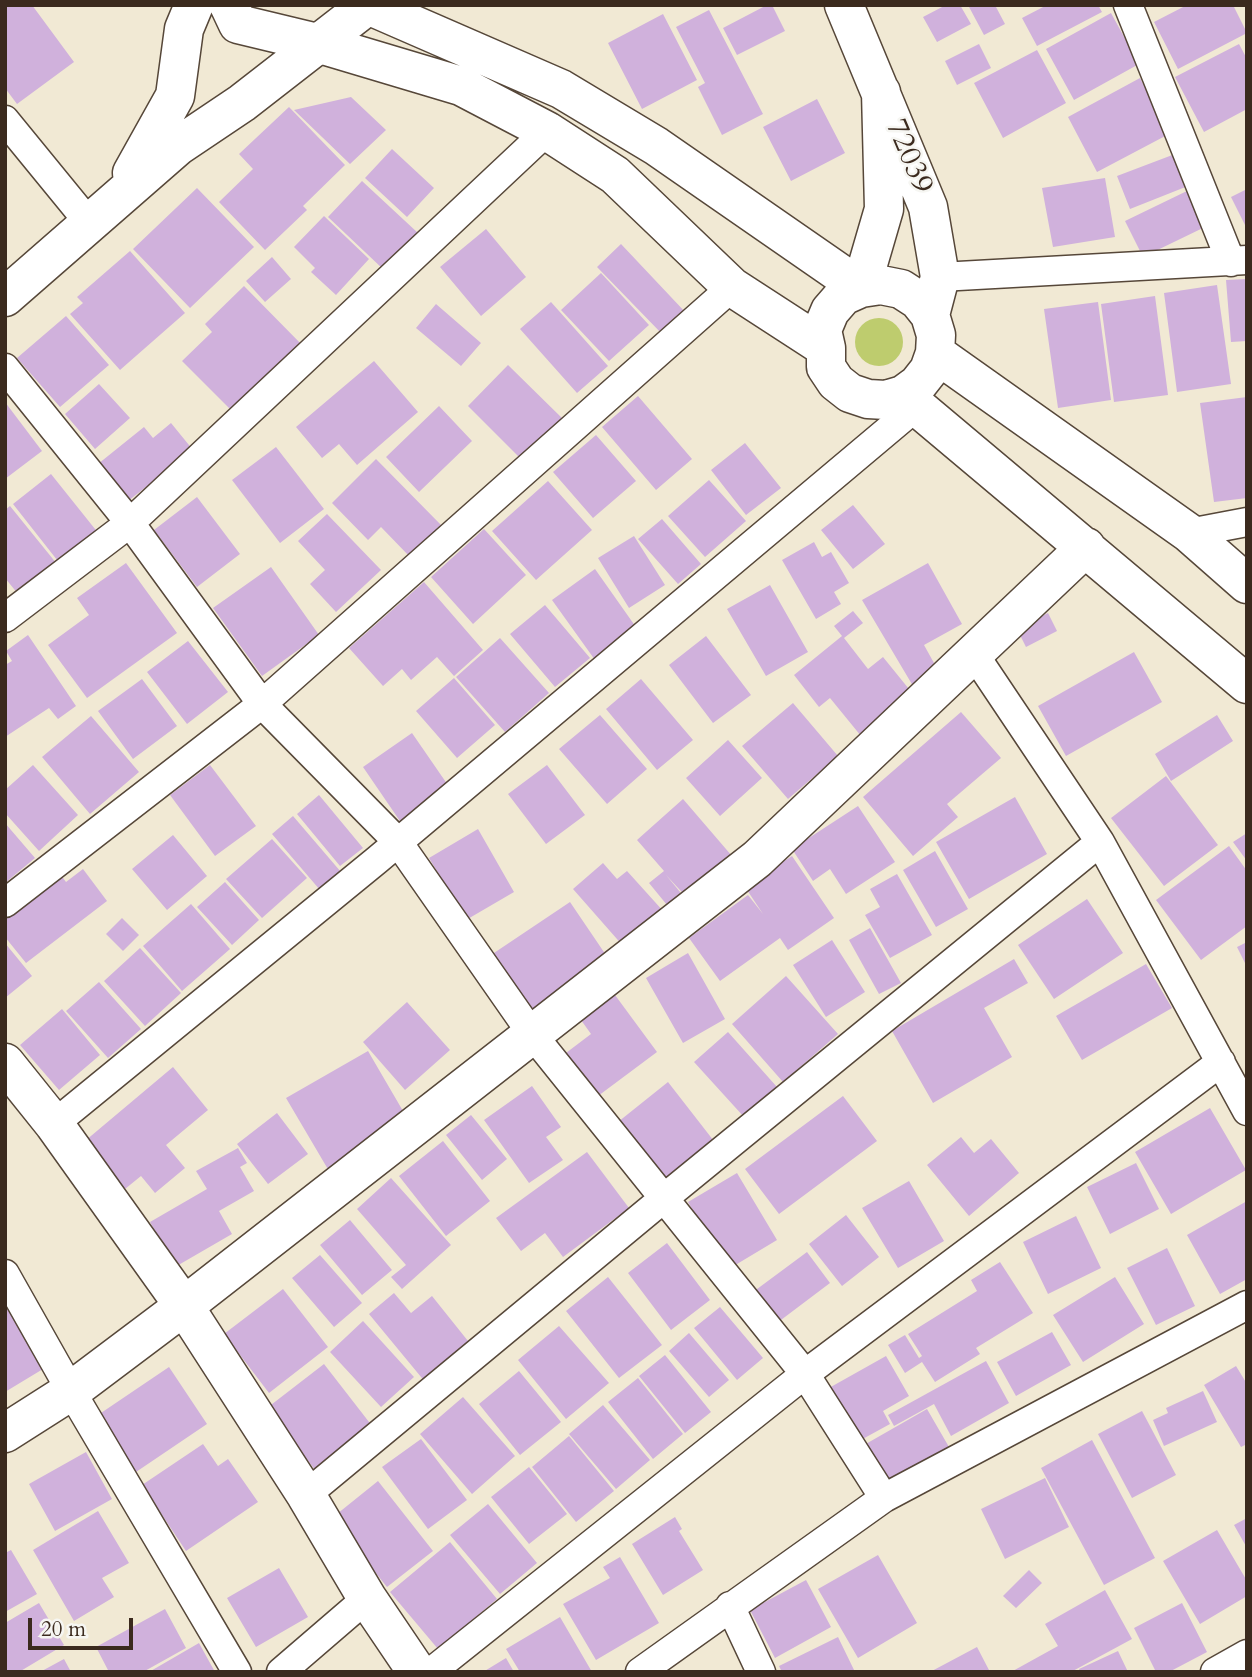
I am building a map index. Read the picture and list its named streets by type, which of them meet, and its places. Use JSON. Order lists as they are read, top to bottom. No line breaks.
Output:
{"streets":{"main road":["72039"]},"scale_bar":"20 m"}
